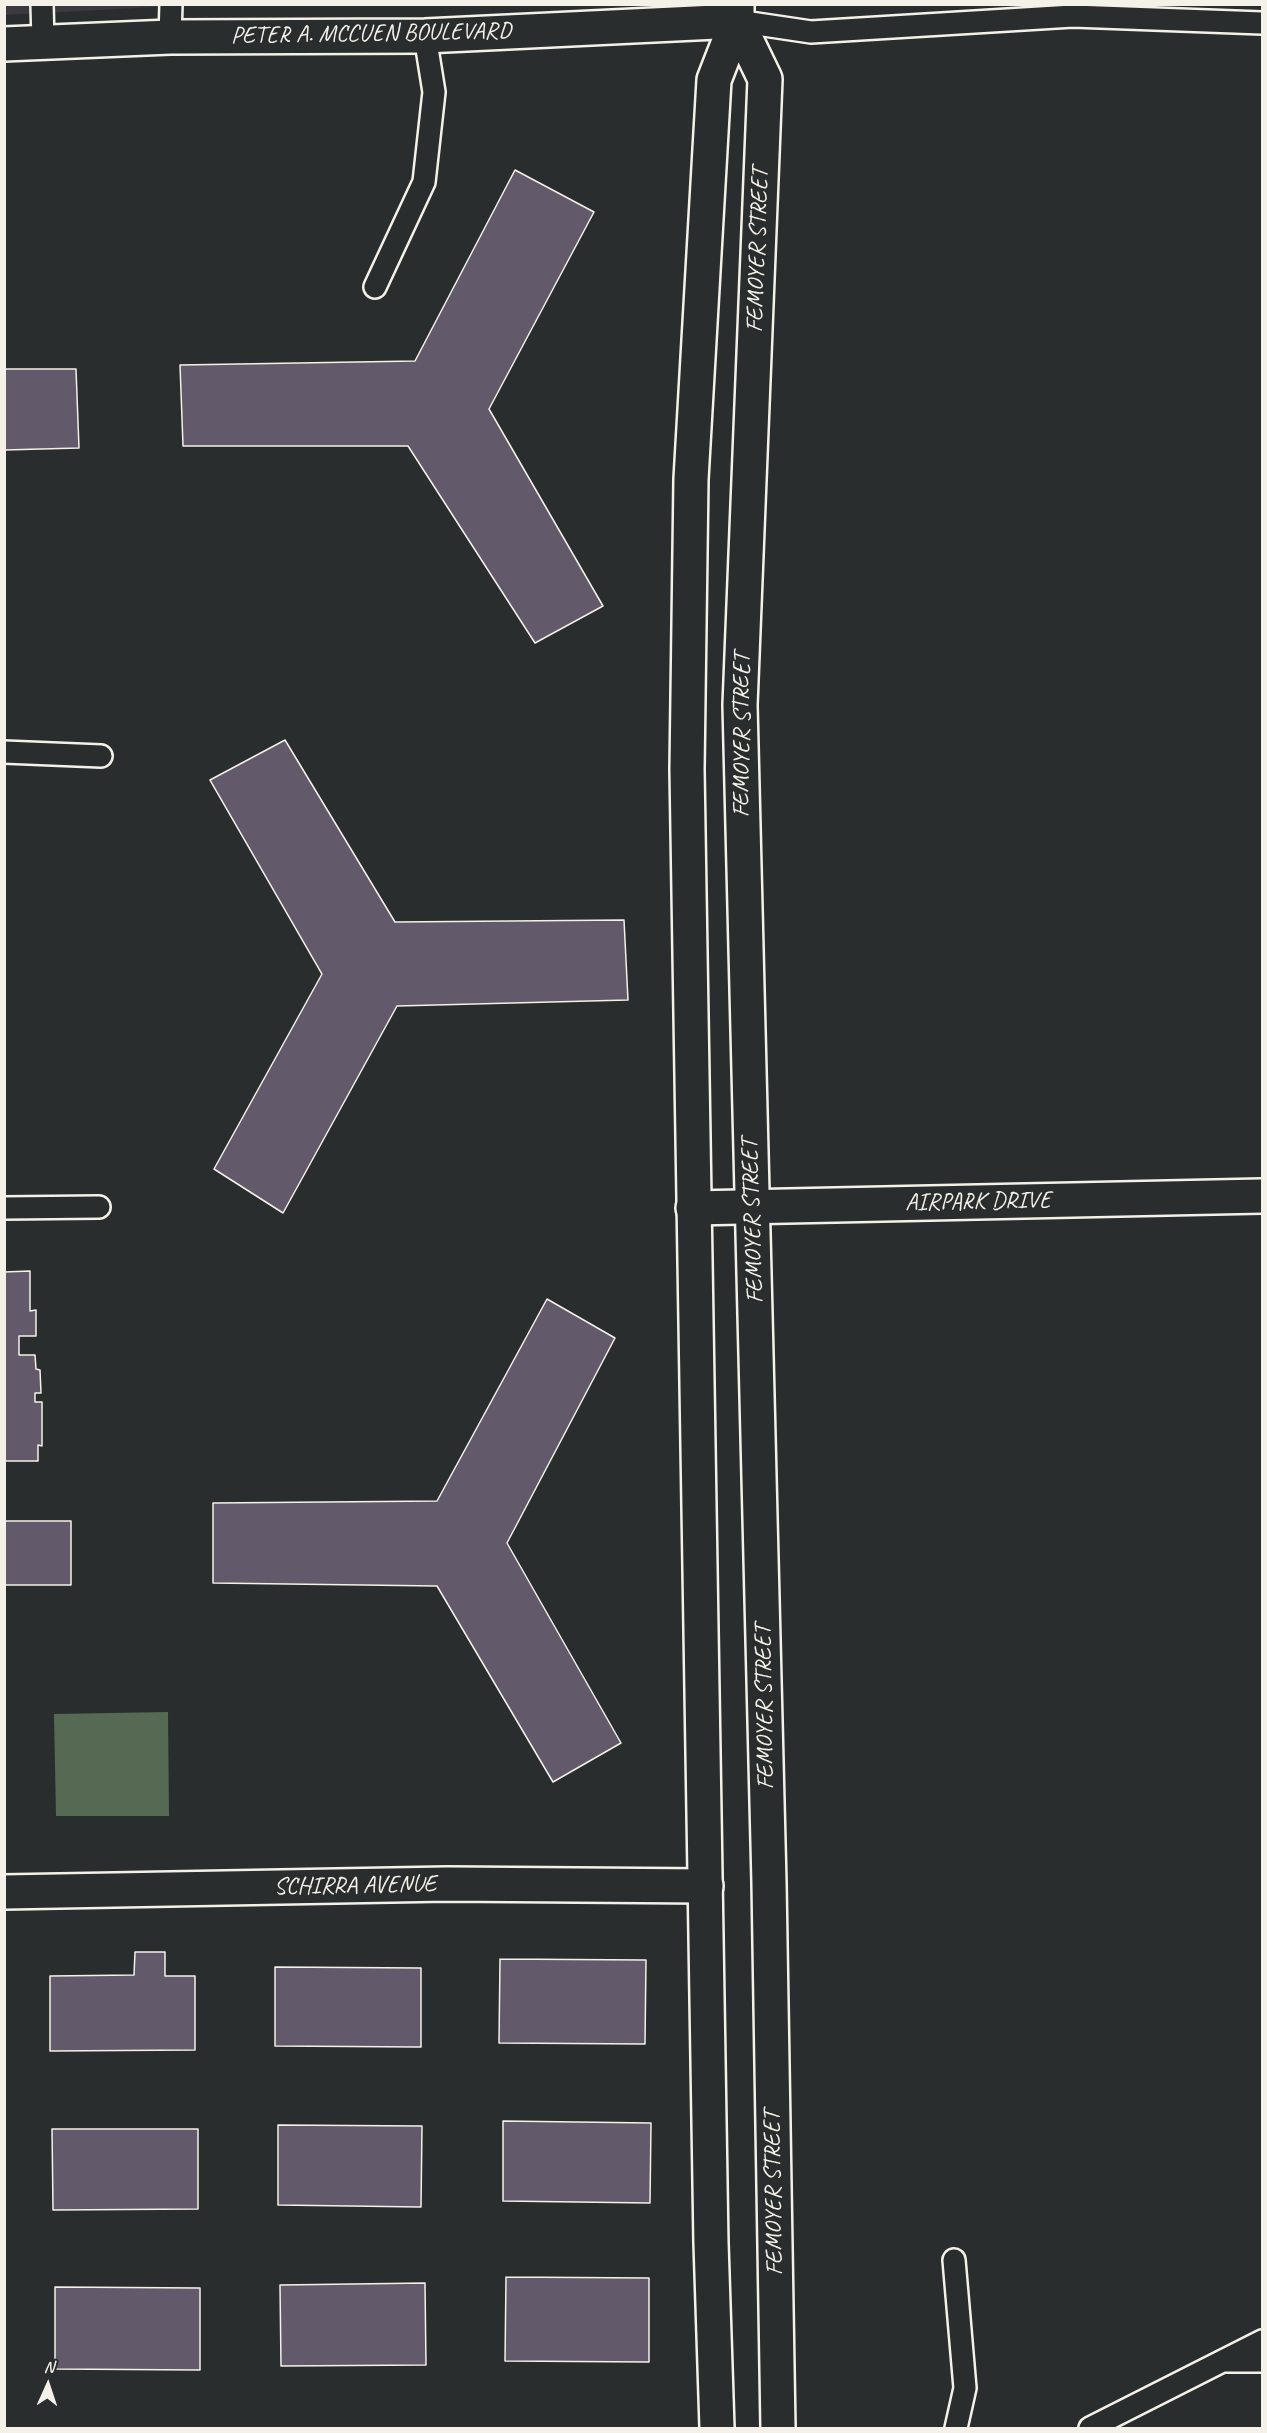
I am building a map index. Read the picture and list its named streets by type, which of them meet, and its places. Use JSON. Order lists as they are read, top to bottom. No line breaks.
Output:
{"streets":{"street":["PETER A. MCCUEN BOULEVARD","FEMOYER STREET","AIRPARK DRIVE","SCHIRRA AVENUE"]},"crossings":[["PETER A. MCCUEN BOULEVARD","FEMOYER STREET"],["FEMOYER STREET","AIRPARK DRIVE"]],"north":"top"}
